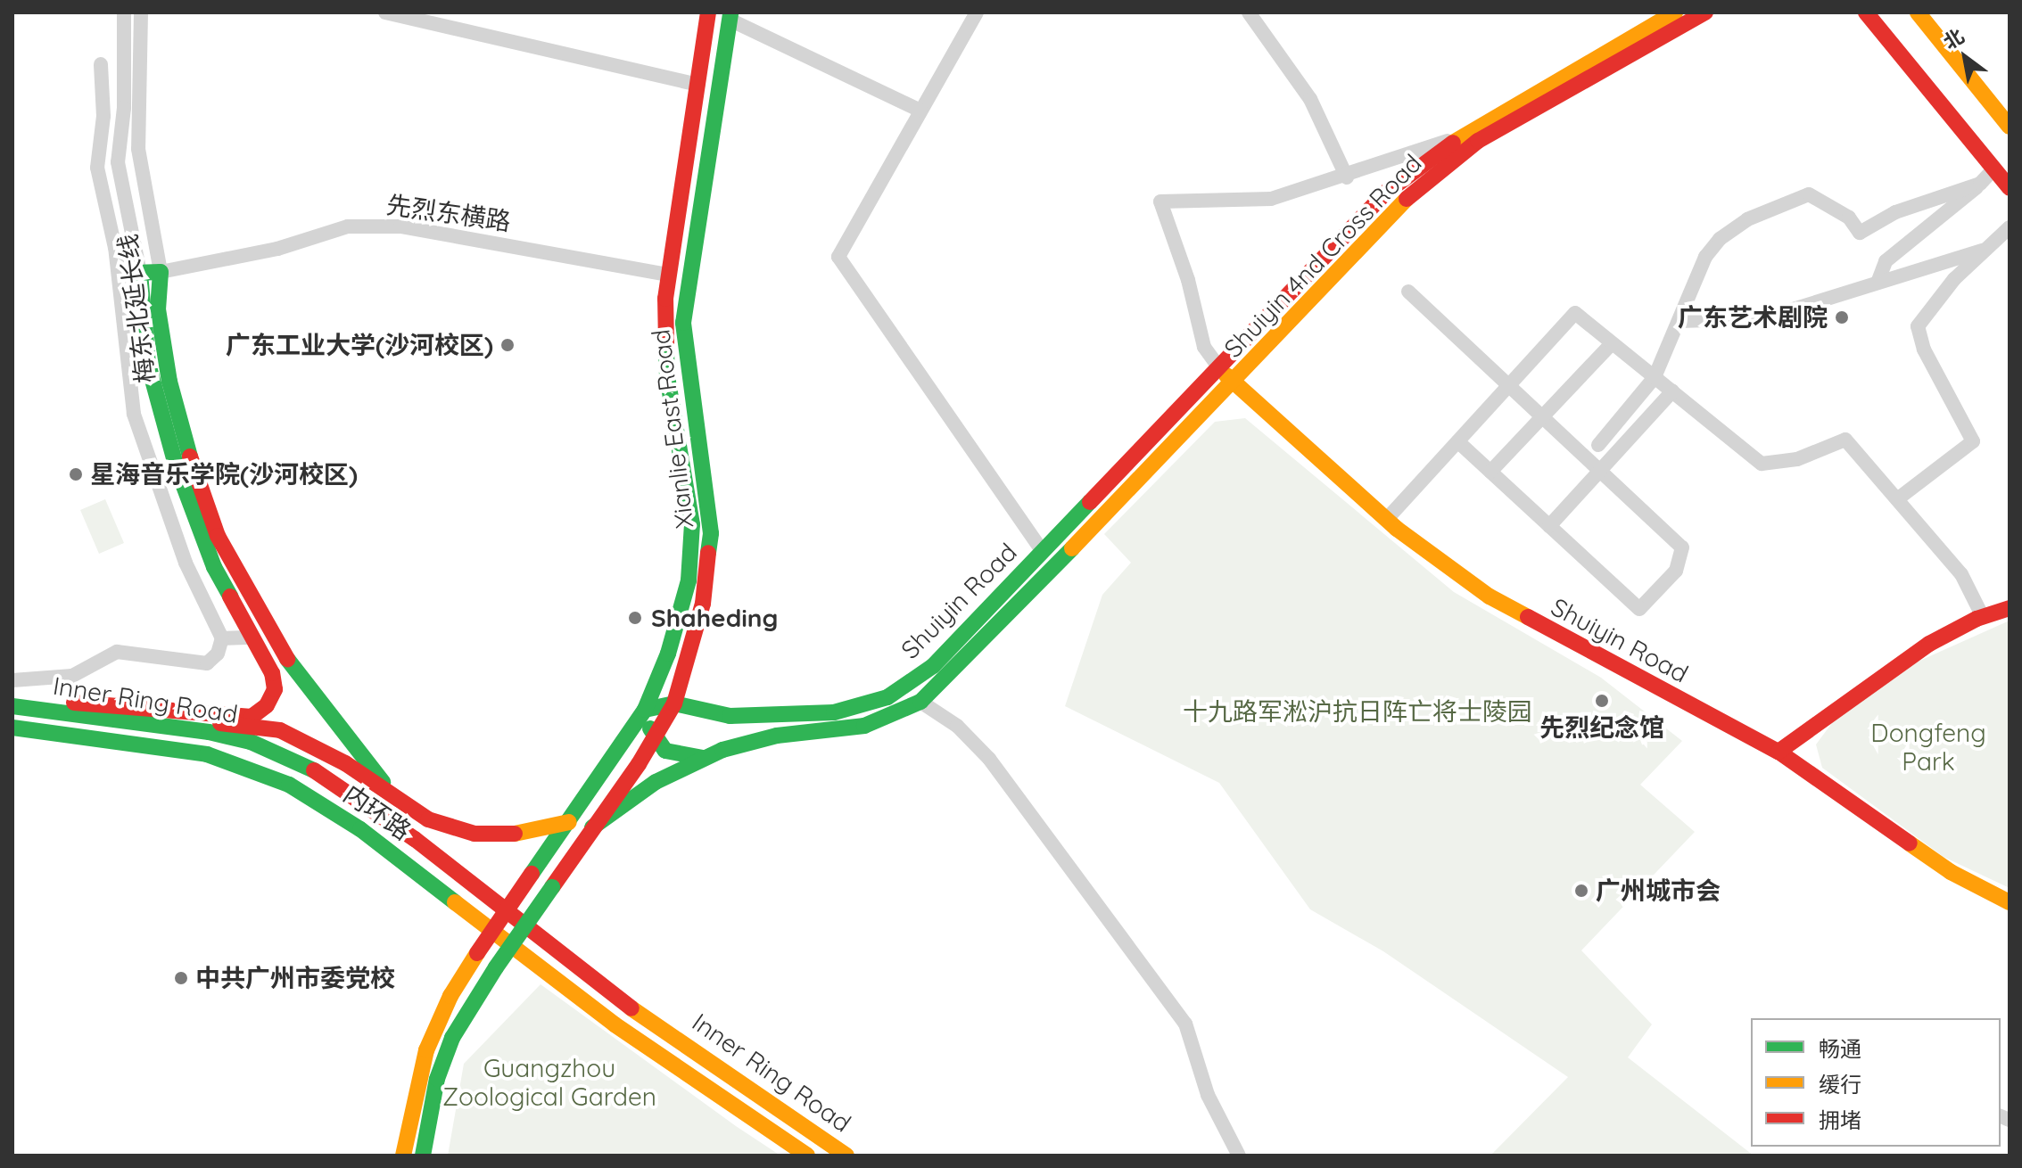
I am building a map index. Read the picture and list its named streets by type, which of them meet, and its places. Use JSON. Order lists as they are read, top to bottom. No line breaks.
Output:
{"streets":{"main road":["先烈东横路","Shuiyin 4nd Cross Road","梅东北延长线","Xianlie East Road","Shuiyin Road","Inner Ring Road","内环路"]},"crossings":[["先烈东横路","梅东北延长线"],["先烈东横路","Xianlie East Road"],["Shuiyin 4nd Cross Road","Shuiyin Road"],["梅东北延长线","Inner Ring Road"],["梅东北延长线","内环路"],["Xianlie East Road","Shuiyin Road"],["Inner Ring Road","内环路"]],"parks":["十九路军淞沪抗日阵亡将士陵园","Dongfeng Park","Guangzhou Zoological Garden"],"places":["广东艺术剧院","广东工业大学(沙河校区)","星海音乐学院(沙河校区)","Shaheding","先烈纪念馆","广州城市会","中共广州市委党校"],"legend":["畅通","缓行","拥堵"],"north":"top left"}
